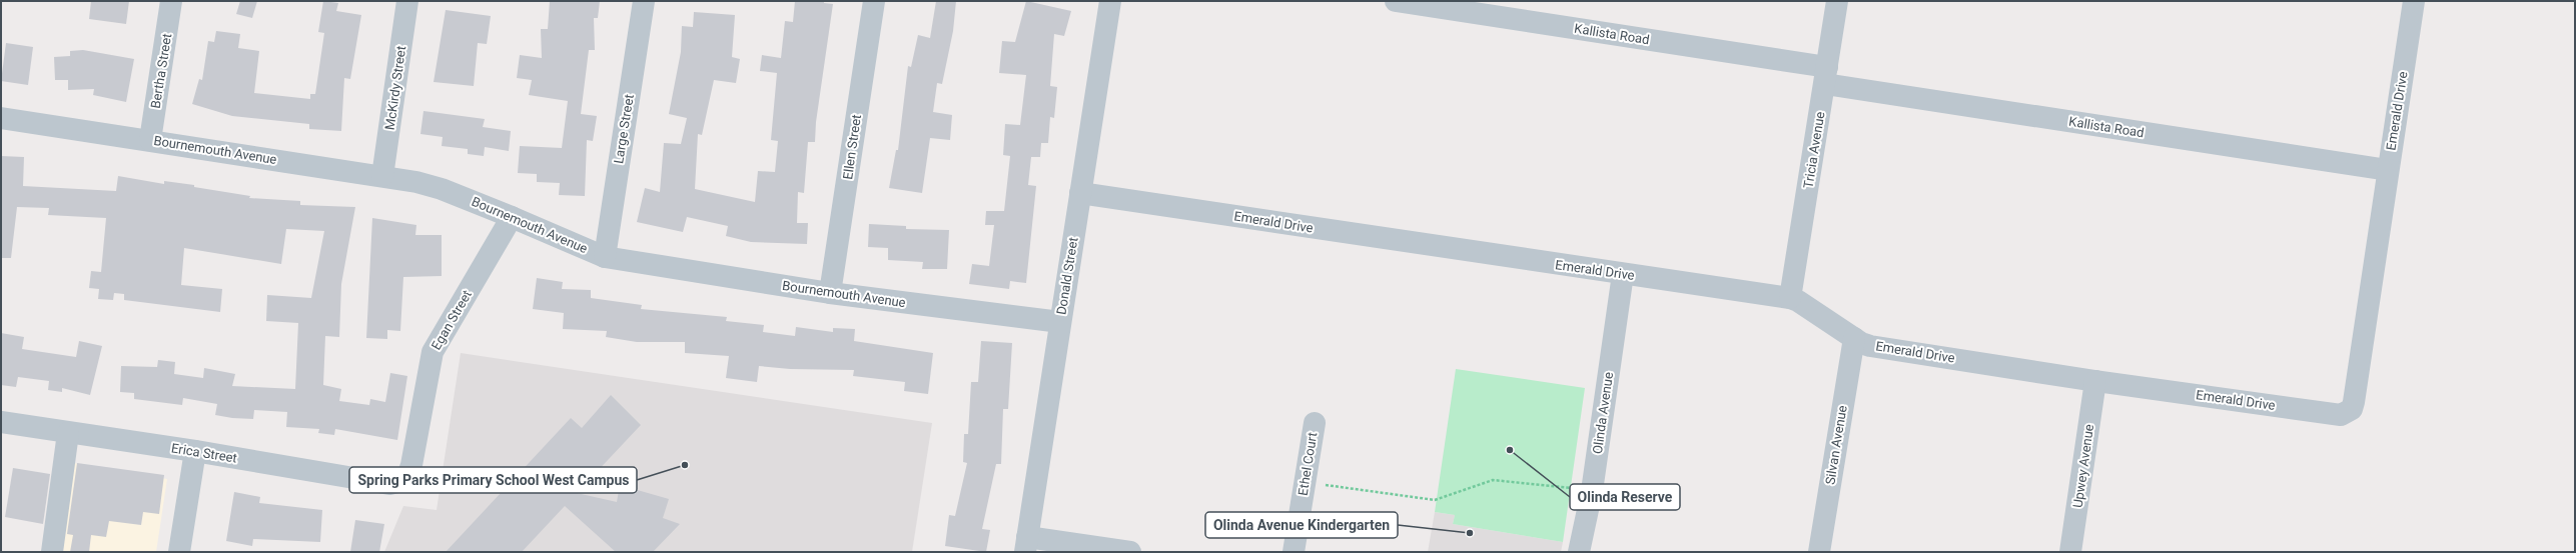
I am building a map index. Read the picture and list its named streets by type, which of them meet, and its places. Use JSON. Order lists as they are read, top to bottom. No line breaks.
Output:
{"streets":{"street":["Kallista Road","Bertha Street","McKirdy Street","Emerald Drive","Large Street","Ellen Street","Bournemouth Avenue","Tricia Avenue","Donald Street","Egan Street","Olinda Avenue","Silvan Avenue","Erica Street","Ethel Court","Upwey Avenue"]},"crossings":[["Kallista Road","Emerald Drive"],["Kallista Road","Tricia Avenue"],["Bertha Street","Bournemouth Avenue"],["McKirdy Street","Bournemouth Avenue"],["Emerald Drive","Tricia Avenue"],["Emerald Drive","Donald Street"],["Emerald Drive","Olinda Avenue"],["Emerald Drive","Silvan Avenue"],["Emerald Drive","Upwey Avenue"],["Large Street","Bournemouth Avenue"],["Ellen Street","Bournemouth Avenue"],["Bournemouth Avenue","Donald Street"],["Bournemouth Avenue","Egan Street"],["Egan Street","Erica Street"]],"places":["Olinda Reserve","Spring Parks Primary School West Campus","Olinda Avenue Kindergarten"]}
